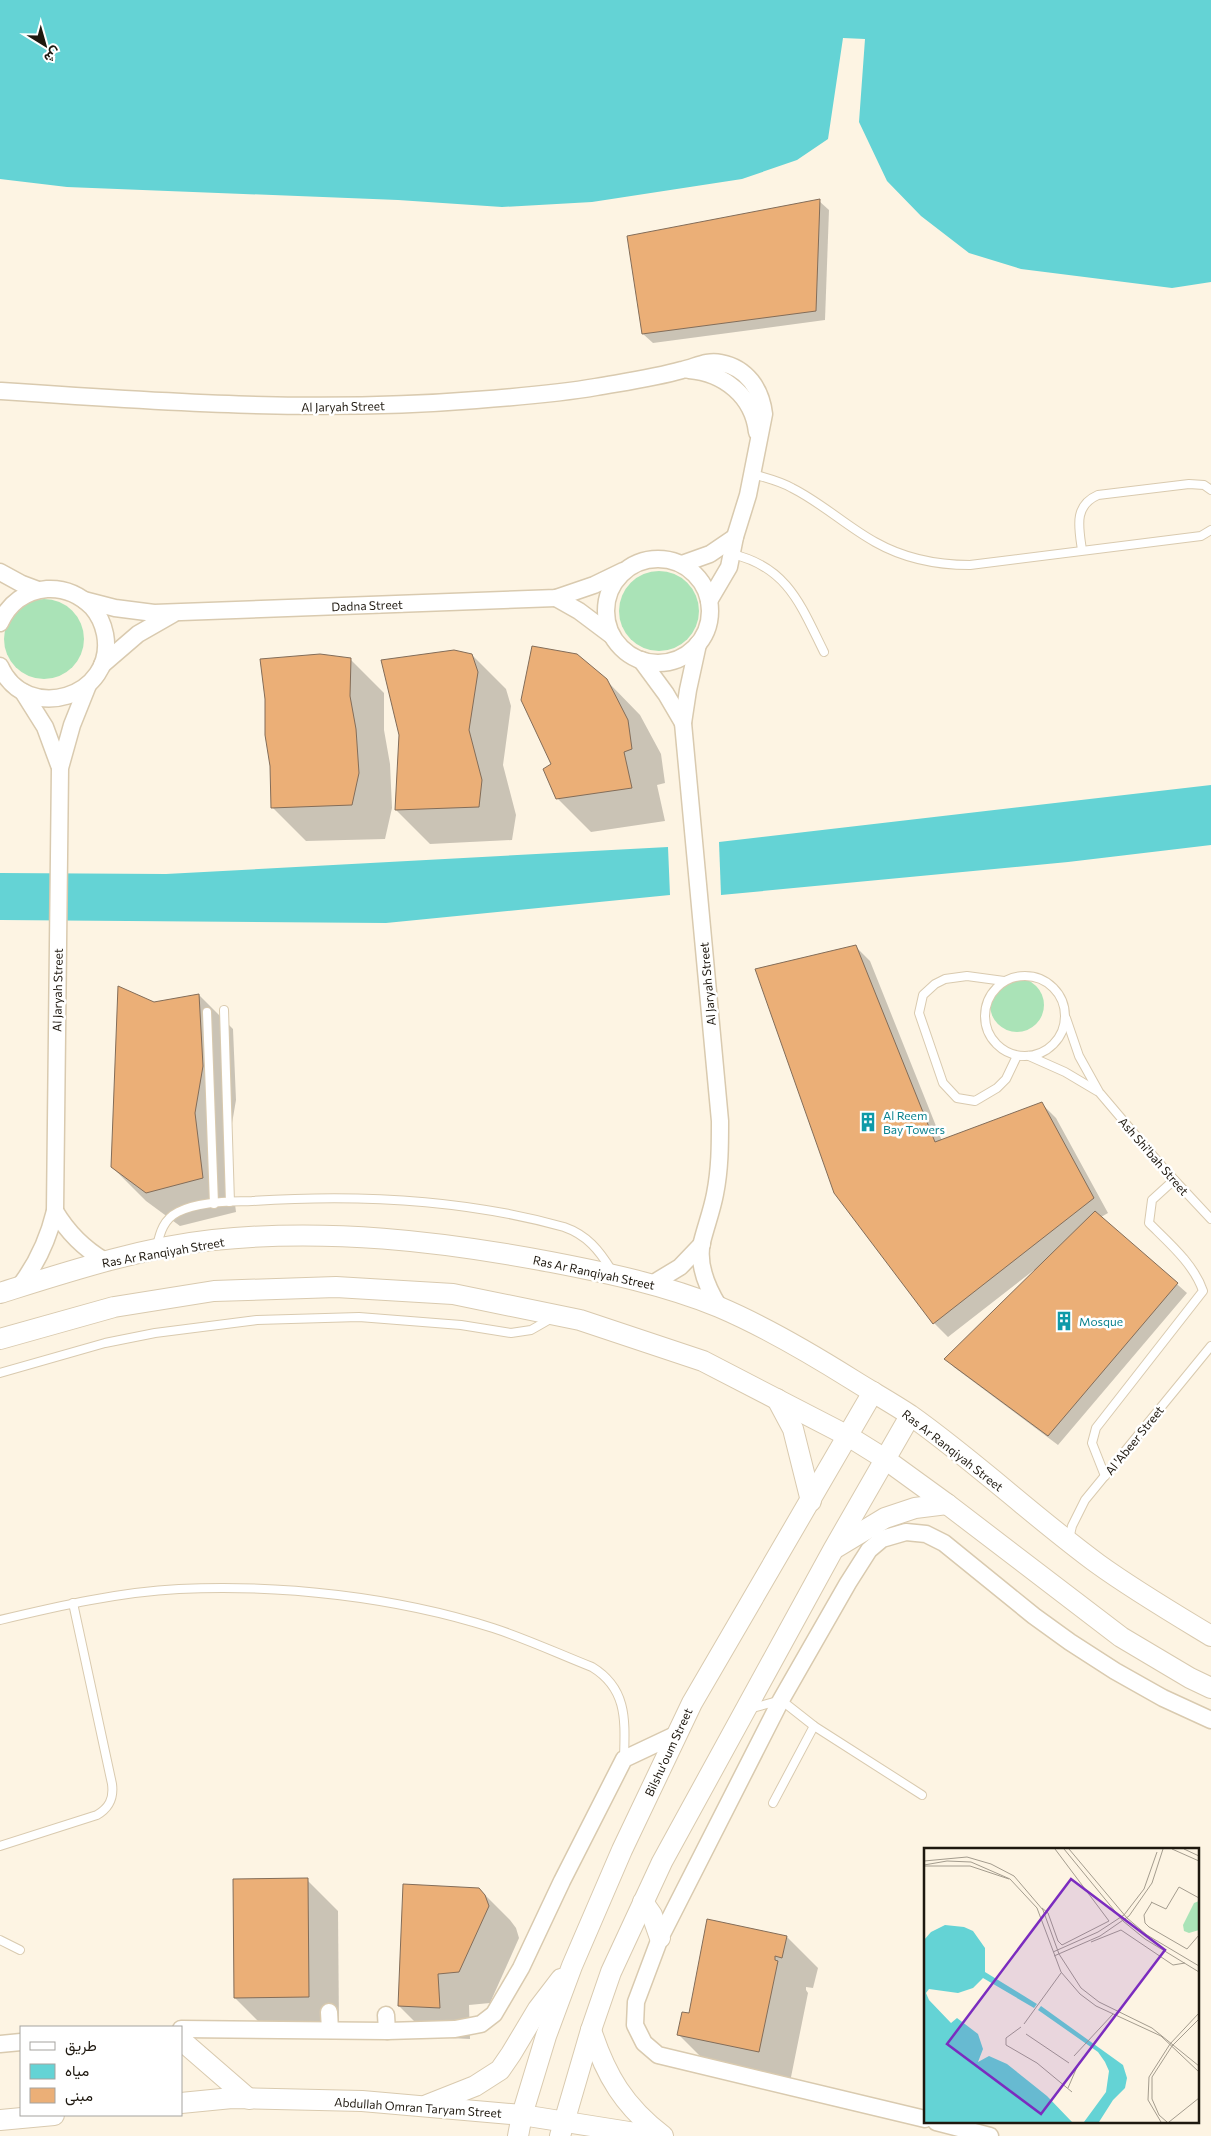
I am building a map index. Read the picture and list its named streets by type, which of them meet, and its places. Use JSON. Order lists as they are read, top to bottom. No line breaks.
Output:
{"streets":{"street":["Al Jaryah Street","Dadna Street","Ras Ar Ranqiyah Street","Bilshu'oum Street","Abdullah Omran Taryam Street"],"lane":["Ash Shi'bah Street","Al 'Abeer Street"]},"crossings":[["Al Jaryah Street","Dadna Street"],["Al Jaryah Street","Ras Ar Ranqiyah Street"],["Ras Ar Ranqiyah Street","Al 'Abeer Street"],["Ras Ar Ranqiyah Street","Bilshu'oum Street"],["Bilshu'oum Street","Abdullah Omran Taryam Street"]],"places":{"building":["Al Reem Bay Towers","Mosque"]},"legend":["طريق","مياه","مبنى"],"north":"bottom right"}
